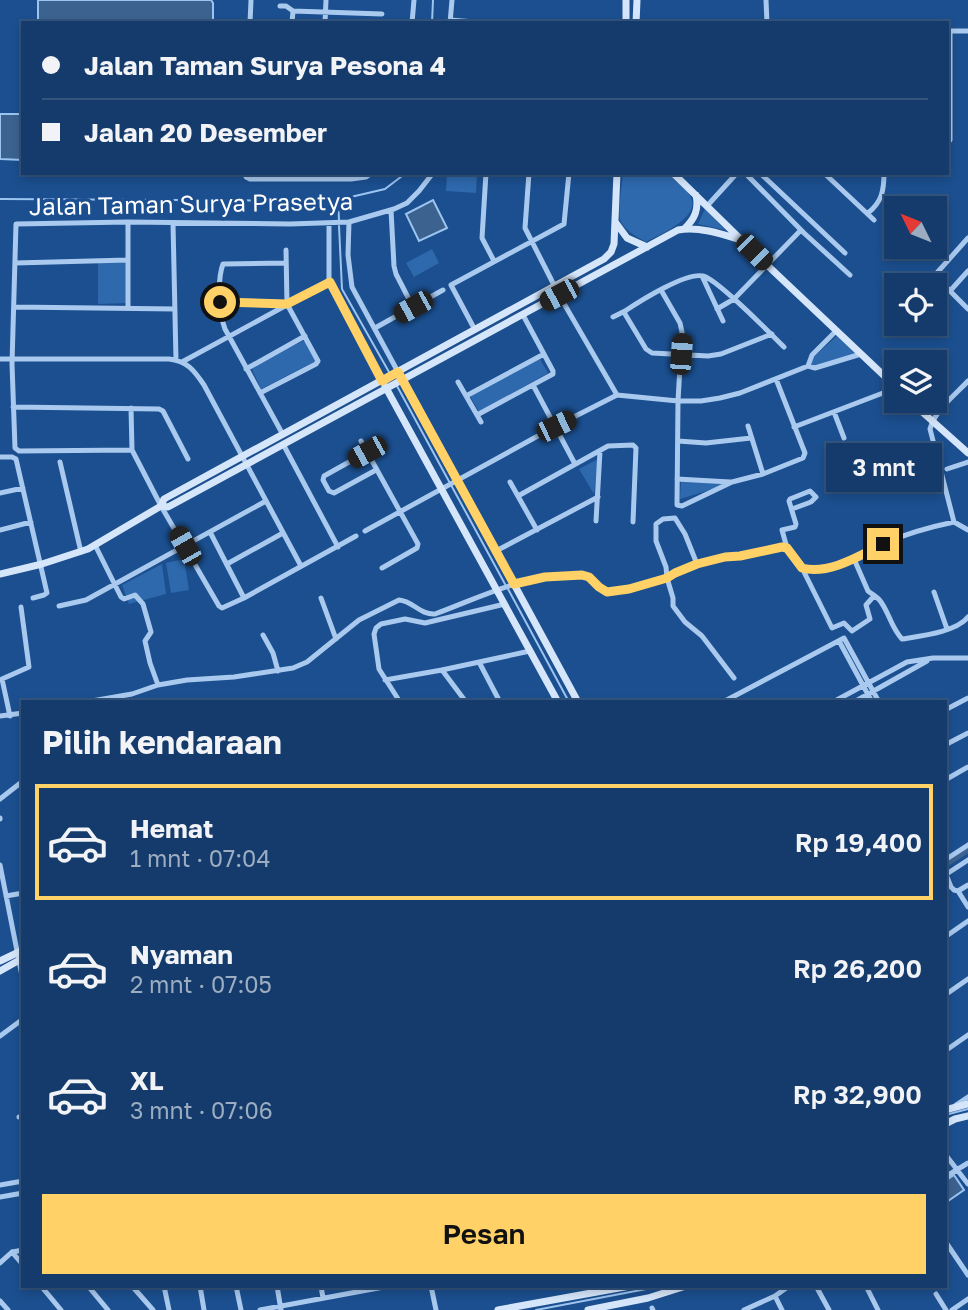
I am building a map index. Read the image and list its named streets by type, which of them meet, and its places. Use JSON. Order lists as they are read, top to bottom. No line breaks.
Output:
{"streets":{"street":["Jalan Taman Surya Prasetya"]},"north":"top left","page":{"banner":["Jalan Taman Surya Pesona 4","Jalan 20 Desember"],"bubble":"3 mnt","heading":"Pilih kendaraan","list":[{"name":"Hemat","note":"1 mnt · 07:04","value":"Rp 19,400"},{"name":"Nyaman","note":"2 mnt · 07:05","value":"Rp 26,200"},{"name":"XL","note":"3 mnt · 07:06","value":"Rp 32,900"}],"buttons":"Pesan"}}
